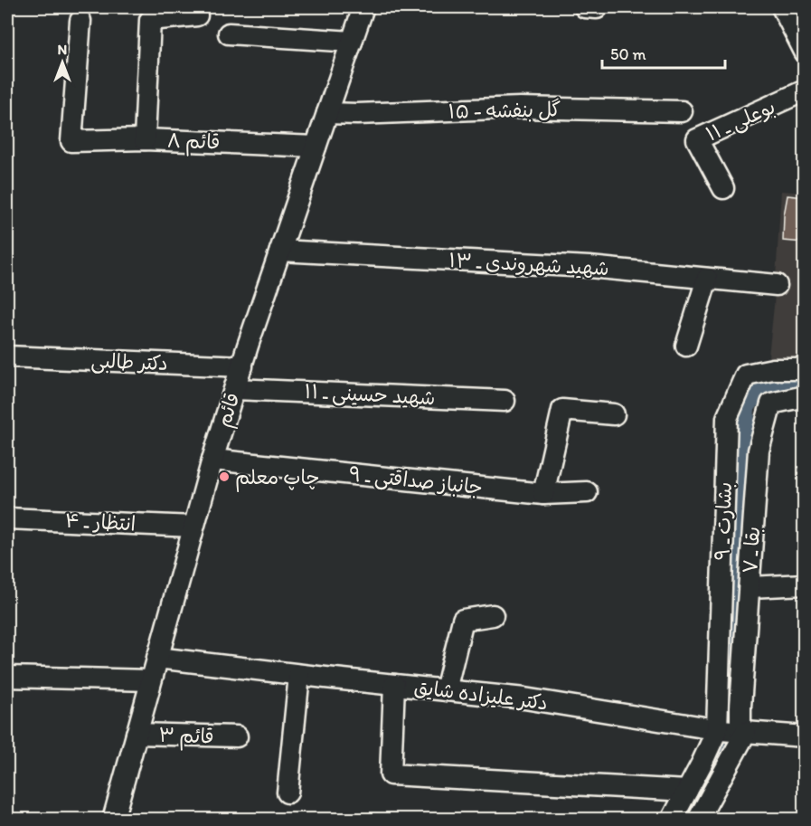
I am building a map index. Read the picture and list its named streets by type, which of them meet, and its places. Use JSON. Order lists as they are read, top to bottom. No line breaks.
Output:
{"streets":{"street":["گل بنفشه - ۱۵","بوعلی ـ ۱۱","قائم ۸","شهید شهروندی ـ ۱۳","دکتر طالبی","شهید حسینی ـ ۱۱","قائم","جانباز صداقتی ـ ۹","بشارت ـ ۹","انتظار ـ ۴","بقا ـ ۷","دکتر علیزاده شایق","قائم ۳"]},"crossings":[["گل بنفشه - ۱۵","قائم"],["قائم ۸","قائم"],["شهید شهروندی ـ ۱۳","قائم"],["دکتر طالبی","قائم"],["شهید حسینی ـ ۱۱","قائم"],["قائم","جانباز صداقتی ـ ۹"],["قائم","انتظار ـ ۴"],["قائم","دکتر علیزاده شایق"],["قائم","قائم ۳"],["بشارت ـ ۹","دکتر علیزاده شایق"],["بقا ـ ۷","دکتر علیزاده شایق"]],"places":["چاپ معلم"],"scale_bar":"50 m","north":"top"}
